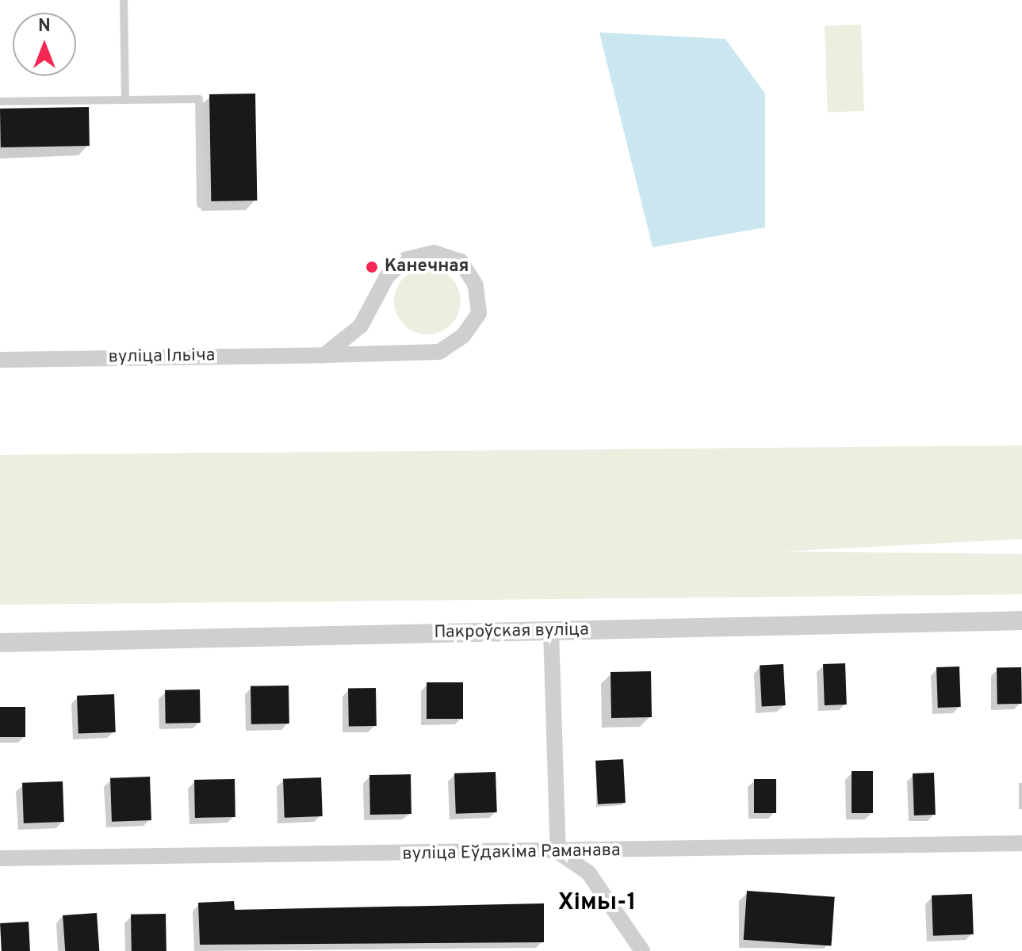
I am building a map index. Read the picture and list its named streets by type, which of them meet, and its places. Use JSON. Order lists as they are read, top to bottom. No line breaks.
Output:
{"streets":{"street":["вуліца Ільіча","Пакроўская вуліца","вуліца Еўдакіма Раманава"]},"districts":["Хімы-1"],"places":["Канечная"],"north":"top"}
